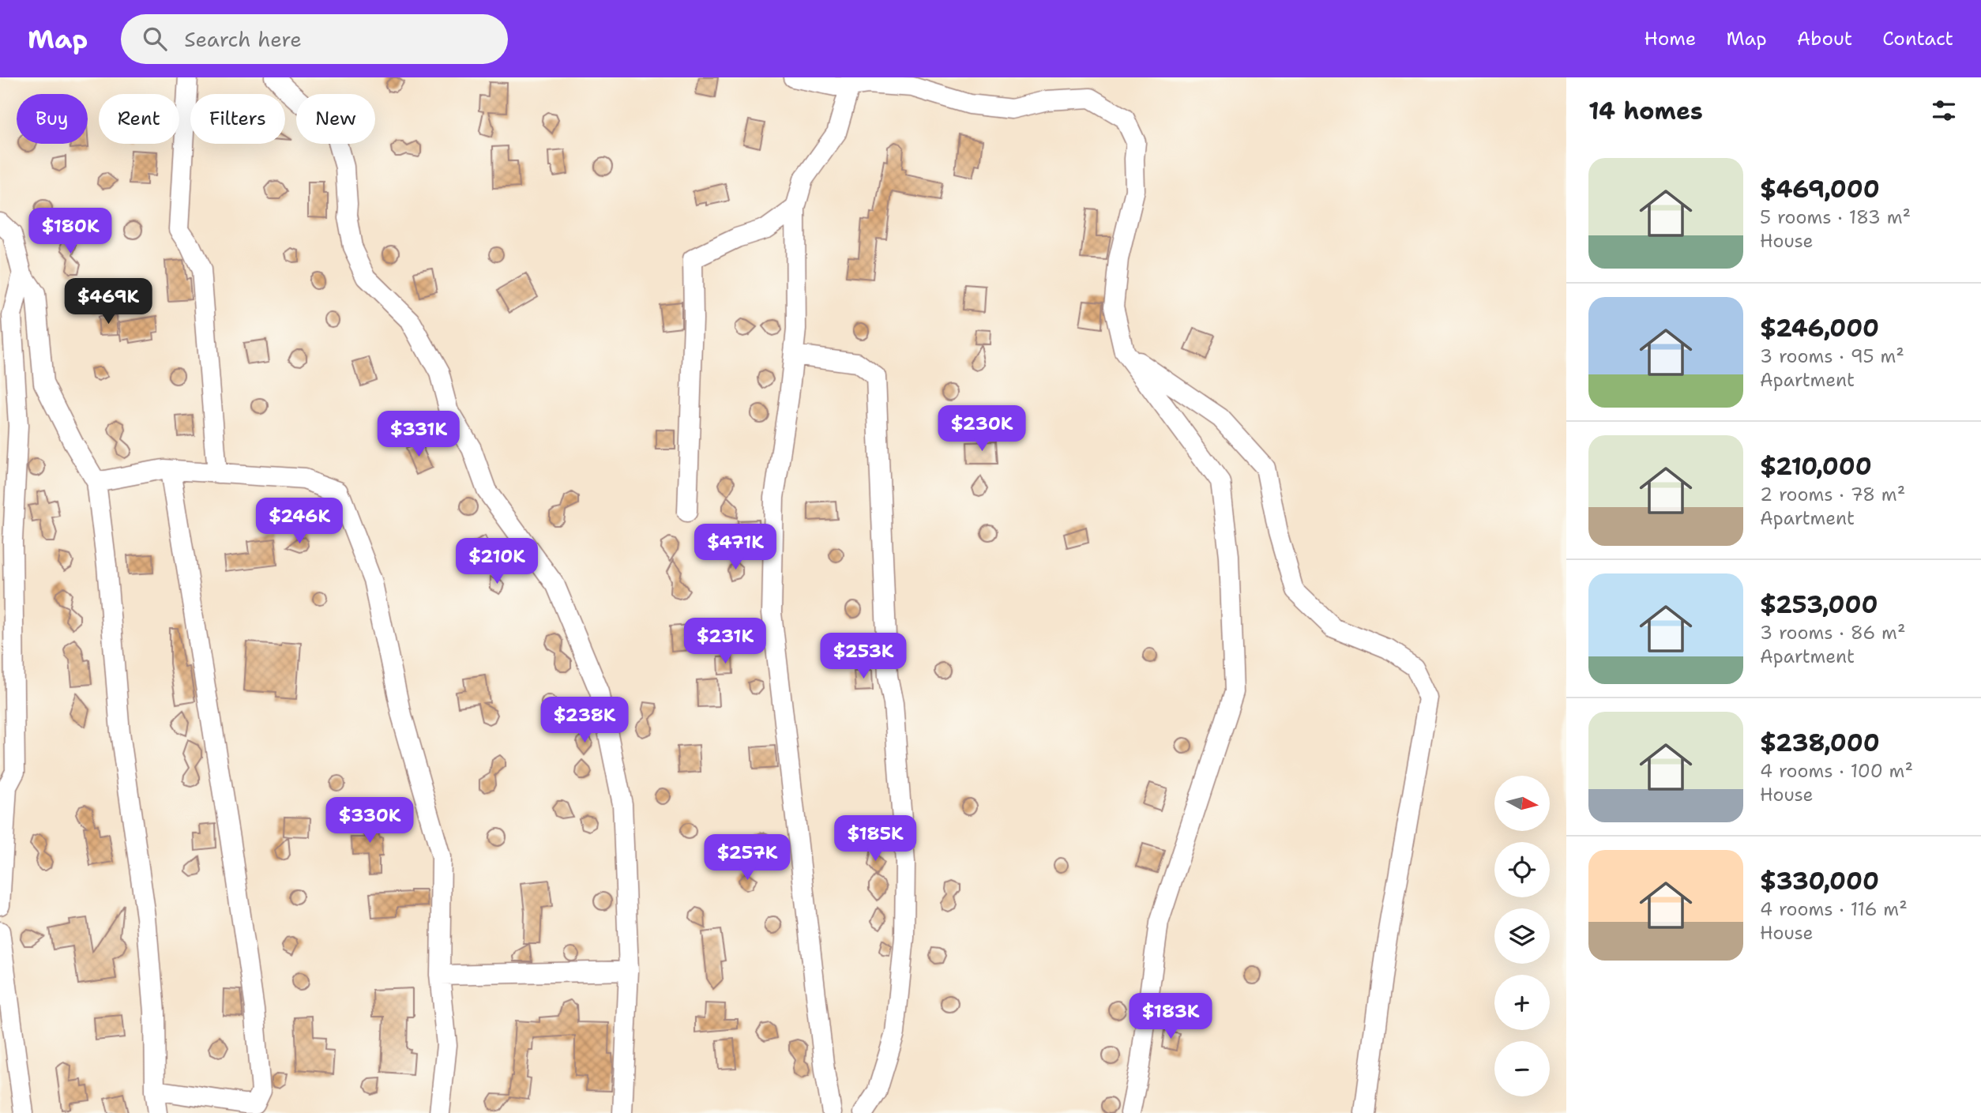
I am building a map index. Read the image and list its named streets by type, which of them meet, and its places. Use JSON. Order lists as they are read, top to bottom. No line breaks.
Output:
{"north":"right","page":{"header":"Map","search":"Search here","nav":["Home","Map","About","Contact"],"heading":"14 homes","chip":["Buy","Rent","Filters","New"],"list":[{"name":"$469,000","note":"5 rooms · 183 m² · House"},{"name":"$246,000","note":"3 rooms · 95 m² · Apartment"},{"name":"$210,000","note":"2 rooms · 78 m² · Apartment"},{"name":"$253,000","note":"3 rooms · 86 m² · Apartment"},{"name":"$238,000","note":"4 rooms · 100 m² · House"},{"name":"$330,000","note":"4 rooms · 116 m² · House"}],"price":["$180K","$469K","$230K","$331K","$246K","$471K","$210K","$231K","$253K","$238K","$330K","$185K","$257K","$183K"],"map_buttons":["+","−"]}}
